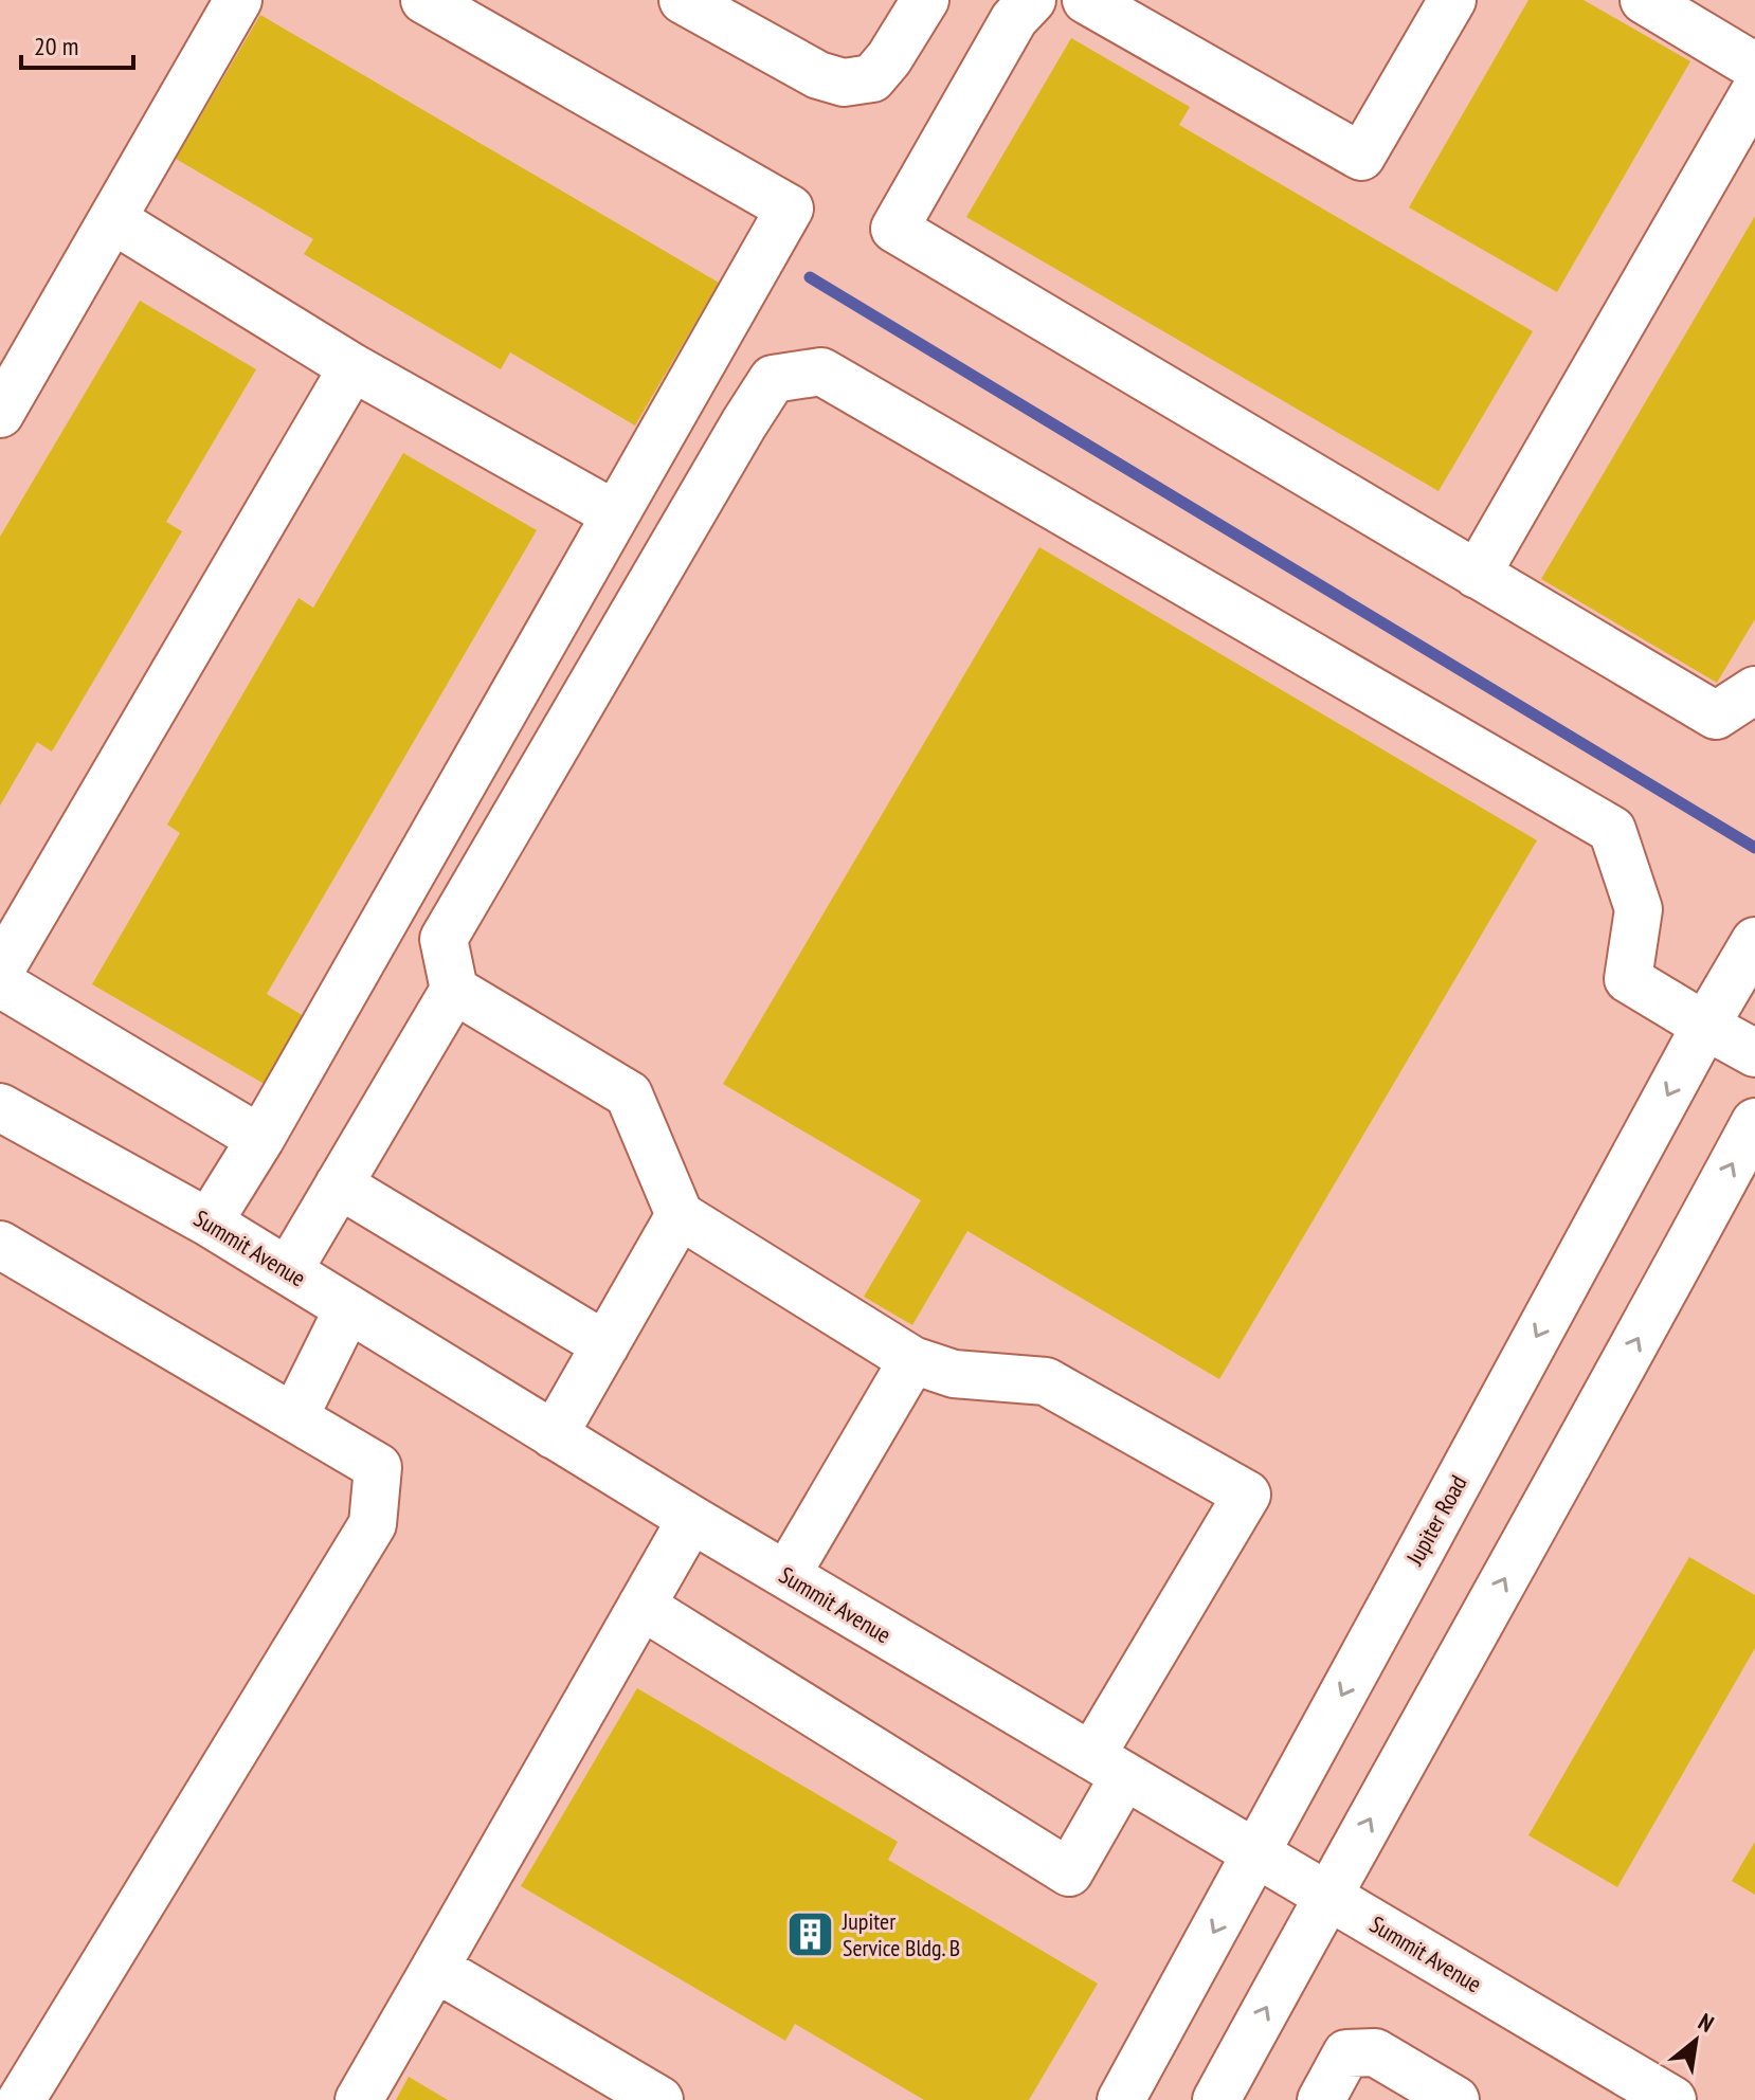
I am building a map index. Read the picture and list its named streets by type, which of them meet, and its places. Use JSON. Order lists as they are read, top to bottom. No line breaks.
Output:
{"streets":{"main road":["Summit Avenue","Jupiter Road"]},"crossings":[["Summit Avenue","Jupiter Road"]],"places":{"building":["Jupiter Service Bldg. B"]},"scale_bar":"20 m","north":"top right"}
